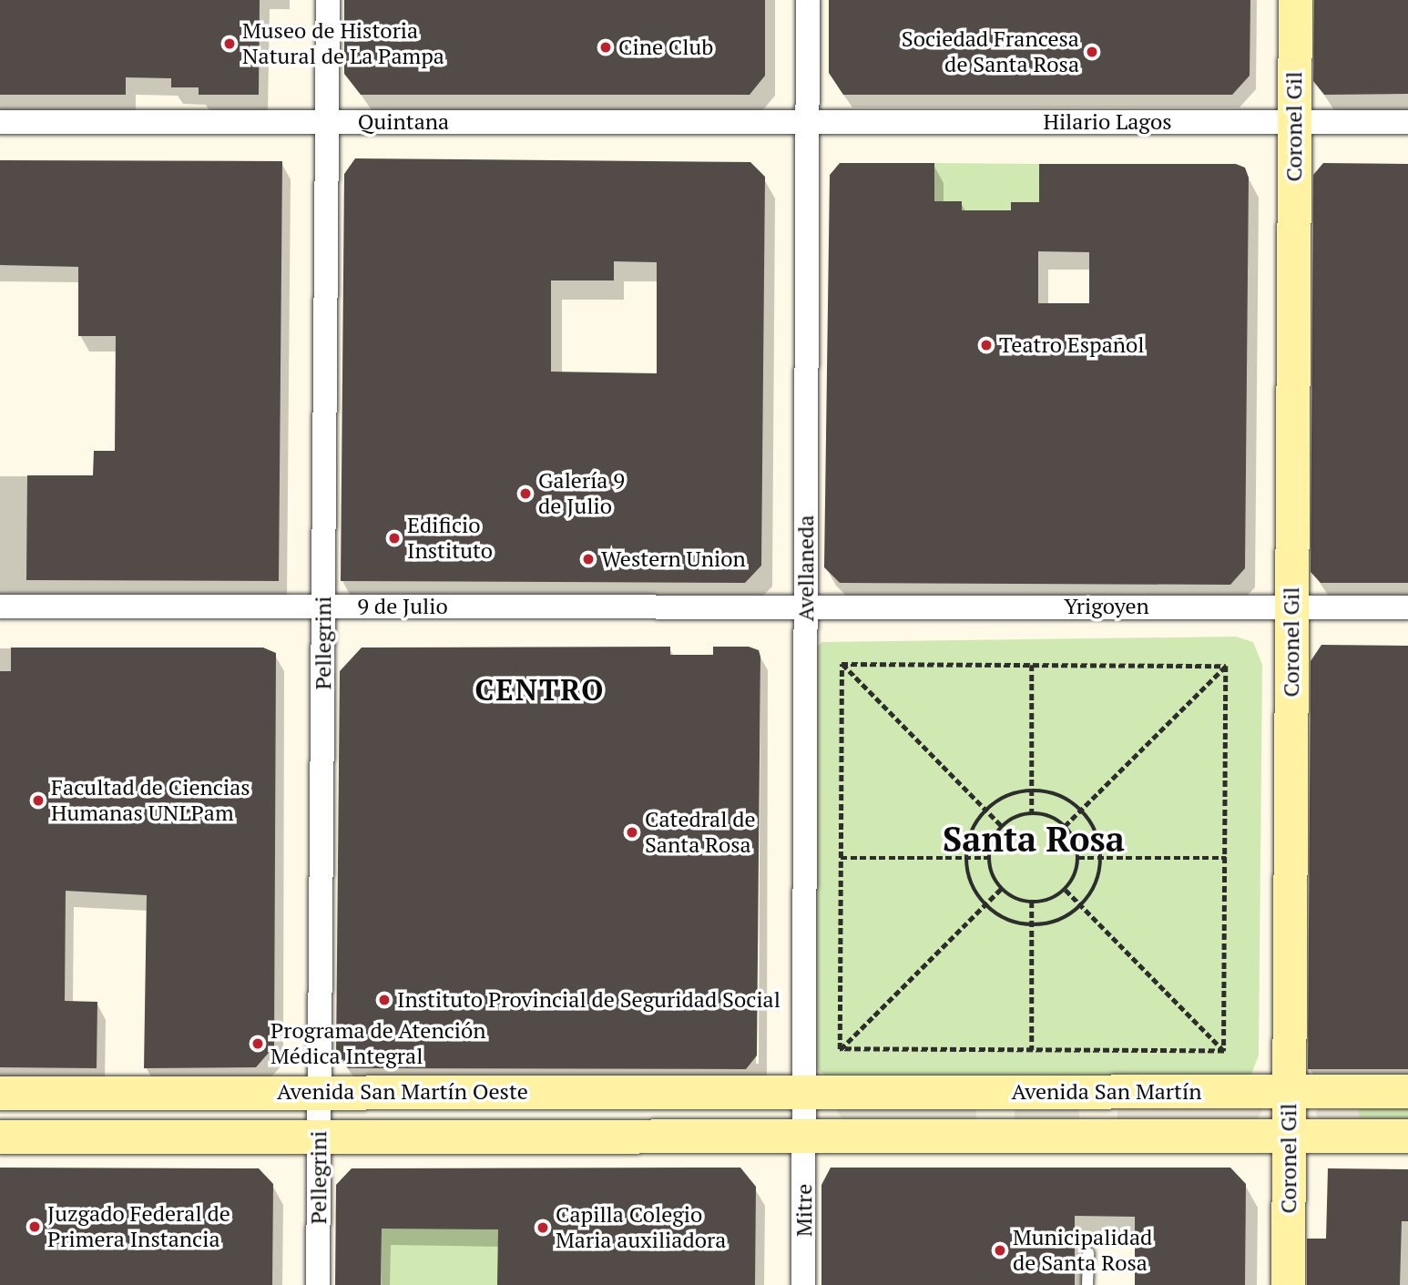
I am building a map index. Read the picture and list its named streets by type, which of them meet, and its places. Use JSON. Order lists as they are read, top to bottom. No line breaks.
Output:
{"streets":{"main road":["Coronel Gil","Avenida San Martín Oeste","Avenida San Martín"],"street":["Quintana","Hilario Lagos","Avellaneda","9 de Julio","Yrigoyen","Pellegrini","Mitre"]},"crossings":[["Quintana","Hilario Lagos"],["Quintana","Avellaneda"],["Quintana","Pellegrini"],["Hilario Lagos","Coronel Gil"],["Hilario Lagos","Avellaneda"],["Coronel Gil","Yrigoyen"],["Coronel Gil","Avenida San Martín"],["Avellaneda","9 de Julio"],["Avellaneda","Yrigoyen"],["Avellaneda","Avenida San Martín Oeste"],["Avellaneda","Avenida San Martín"],["Avellaneda","Mitre"],["9 de Julio","Yrigoyen"],["9 de Julio","Pellegrini"],["Pellegrini","Avenida San Martín Oeste"],["Avenida San Martín Oeste","Avenida San Martín"],["Avenida San Martín Oeste","Mitre"],["Avenida San Martín","Mitre"]],"districts":["CENTRO","Santa Rosa"],"places":["Museo de Historia Natural de La Pampa","Cine Club","Sociedad Francesa de Santa Rosa","Teatro Español","Galería 9 de Julio","Edificio Instituto","Western Union","Facultad de Ciencias Humanas UNLPam","Catedral de Santa Rosa","Instituto Provincial de Seguridad Social","Programa de Atención Médica Integral","Juzgado Federal de Primera Instancia","Capilla Colegio Maria auxiliadora","Municipalidad de Santa Rosa"]}
